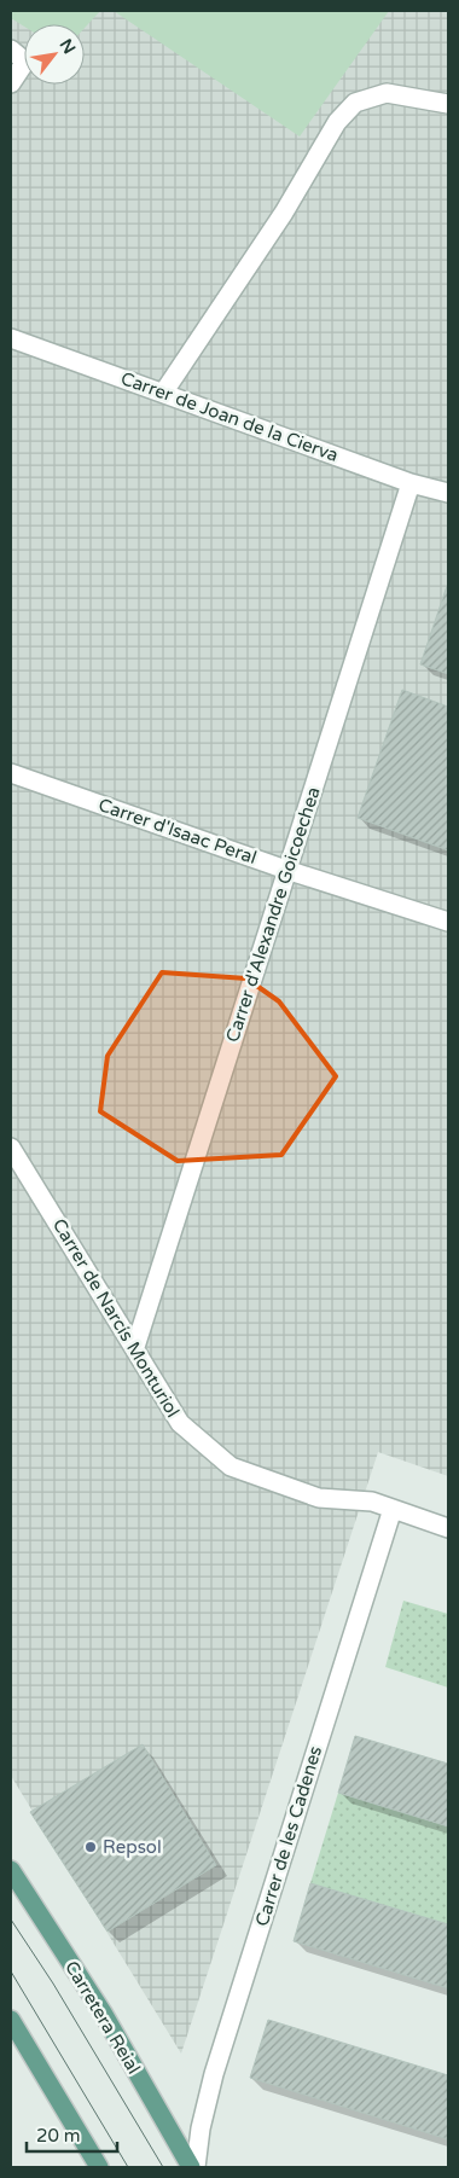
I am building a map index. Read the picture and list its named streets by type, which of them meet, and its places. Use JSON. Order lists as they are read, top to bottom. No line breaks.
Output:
{"streets":{"main road":["Carretera Reial"],"street":["Carrer de Joan de la Cierva","Carrer d'Isaac Peral","Carrer d'Alexandre Goicoechea","Carrer de Narcís Monturiol","Carrer de les Cadenes"]},"crossings":[["Carrer de Joan de la Cierva","Carrer d'Alexandre Goicoechea"],["Carrer d'Isaac Peral","Carrer d'Alexandre Goicoechea"],["Carrer d'Alexandre Goicoechea","Carrer de Narcís Monturiol"],["Carrer de Narcís Monturiol","Carrer de les Cadenes"]],"places":["Repsol"],"scale_bar":"20 m","north":"top right"}
